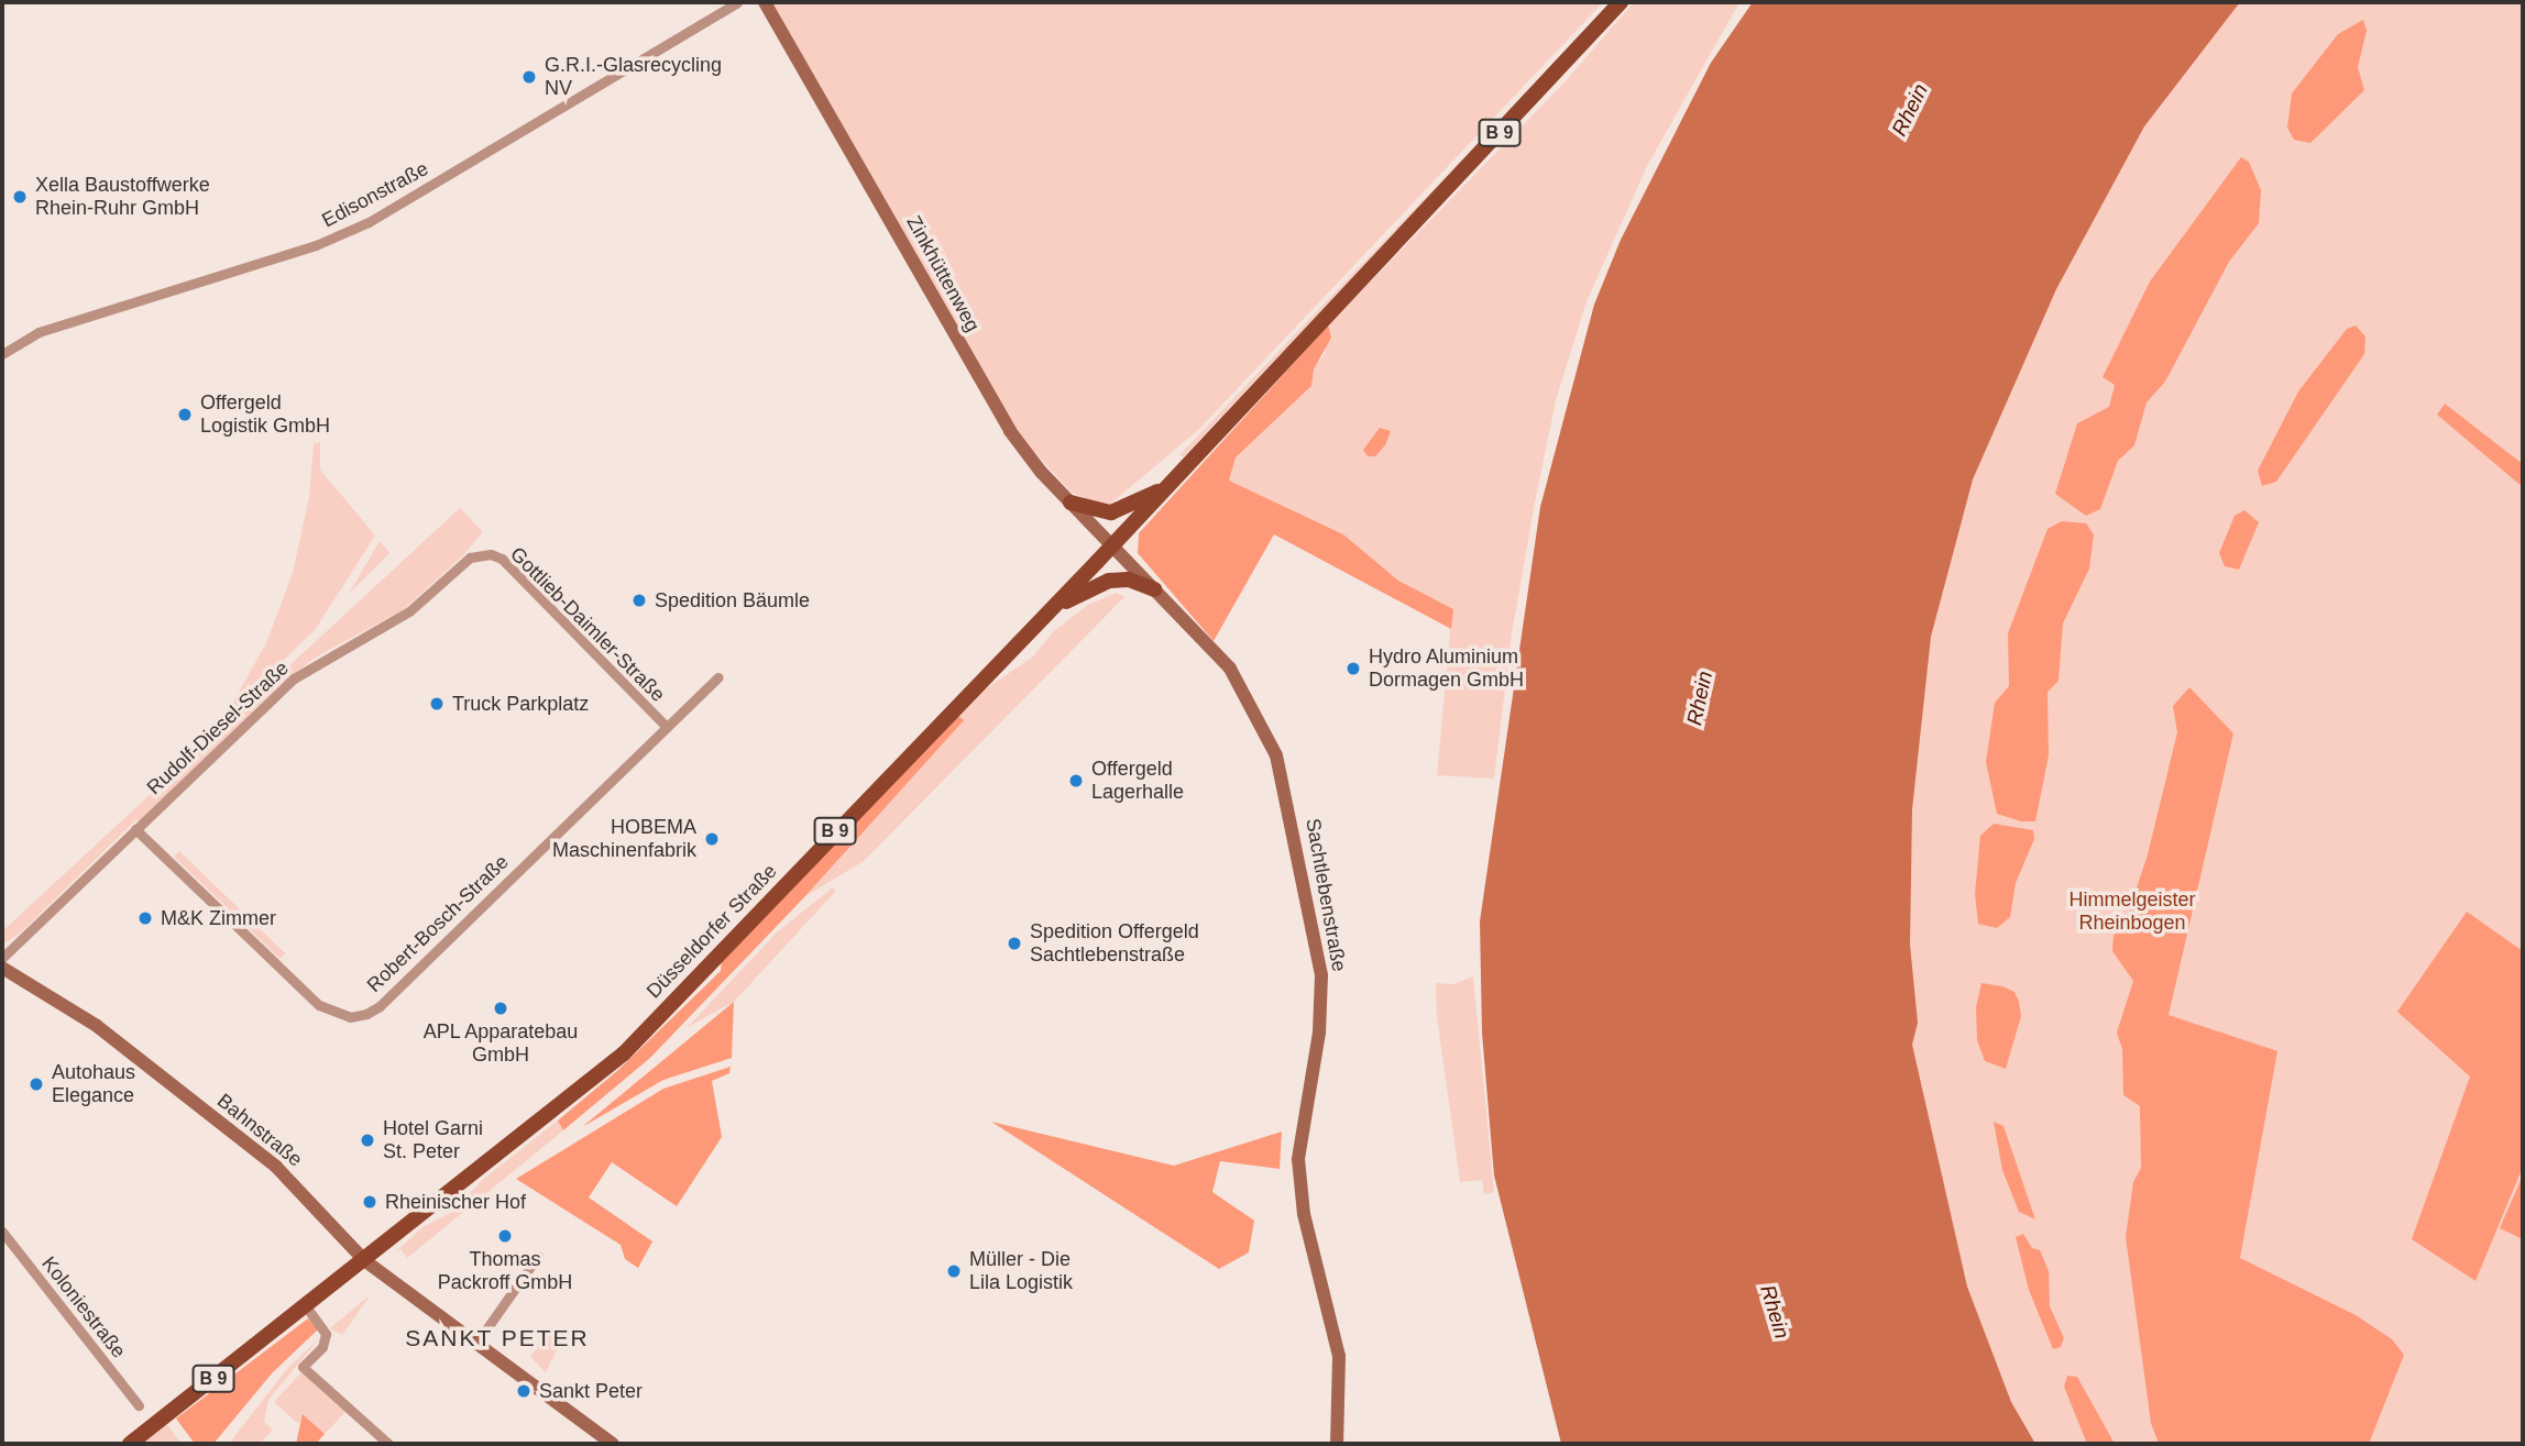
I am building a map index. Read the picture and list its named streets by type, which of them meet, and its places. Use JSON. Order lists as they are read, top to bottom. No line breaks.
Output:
{"streets":{"main road":["B 9","Düsseldorfer Straße"],"street":["Edisonstraße","Zinkhüttenweg","Gottlieb-Daimler-Straße","Rudolf-Diesel-Straße","Sachtlebenstraße","Robert-Bosch-Straße","Bahnstraße","Koloniestraße"]},"crossings":[["B 9","Zinkhüttenweg"],["B 9","Sachtlebenstraße"],["B 9","Düsseldorfer Straße"],["Zinkhüttenweg","Sachtlebenstraße"],["Zinkhüttenweg","Düsseldorfer Straße"],["Gottlieb-Daimler-Straße","Rudolf-Diesel-Straße"],["Gottlieb-Daimler-Straße","Robert-Bosch-Straße"],["Rudolf-Diesel-Straße","Robert-Bosch-Straße"],["Sachtlebenstraße","Düsseldorfer Straße"],["Düsseldorfer Straße","Bahnstraße"]],"districts":["SANKT PETER"],"water":["Rhein"],"parks":["Himmelgeister Rheinbogen"],"places":["G.R.I.-Glasrecycling NV","Xella Baustoffwerke Rhein-Ruhr GmbH","Offergeld Logistik GmbH","Spedition Bäumle","Hydro Aluminium Dormagen GmbH","Truck Parkplatz","Offergeld Lagerhalle","HOBEMA Maschinenfabrik","M&K Zimmer","Spedition Offergeld Sachtlebenstraße","APL Apparatebau GmbH","Autohaus Elegance","Hotel Garni St. Peter","Rheinischer Hof","Thomas Packroff GmbH","Müller - Die Lila Logistik","Sankt Peter"]}
